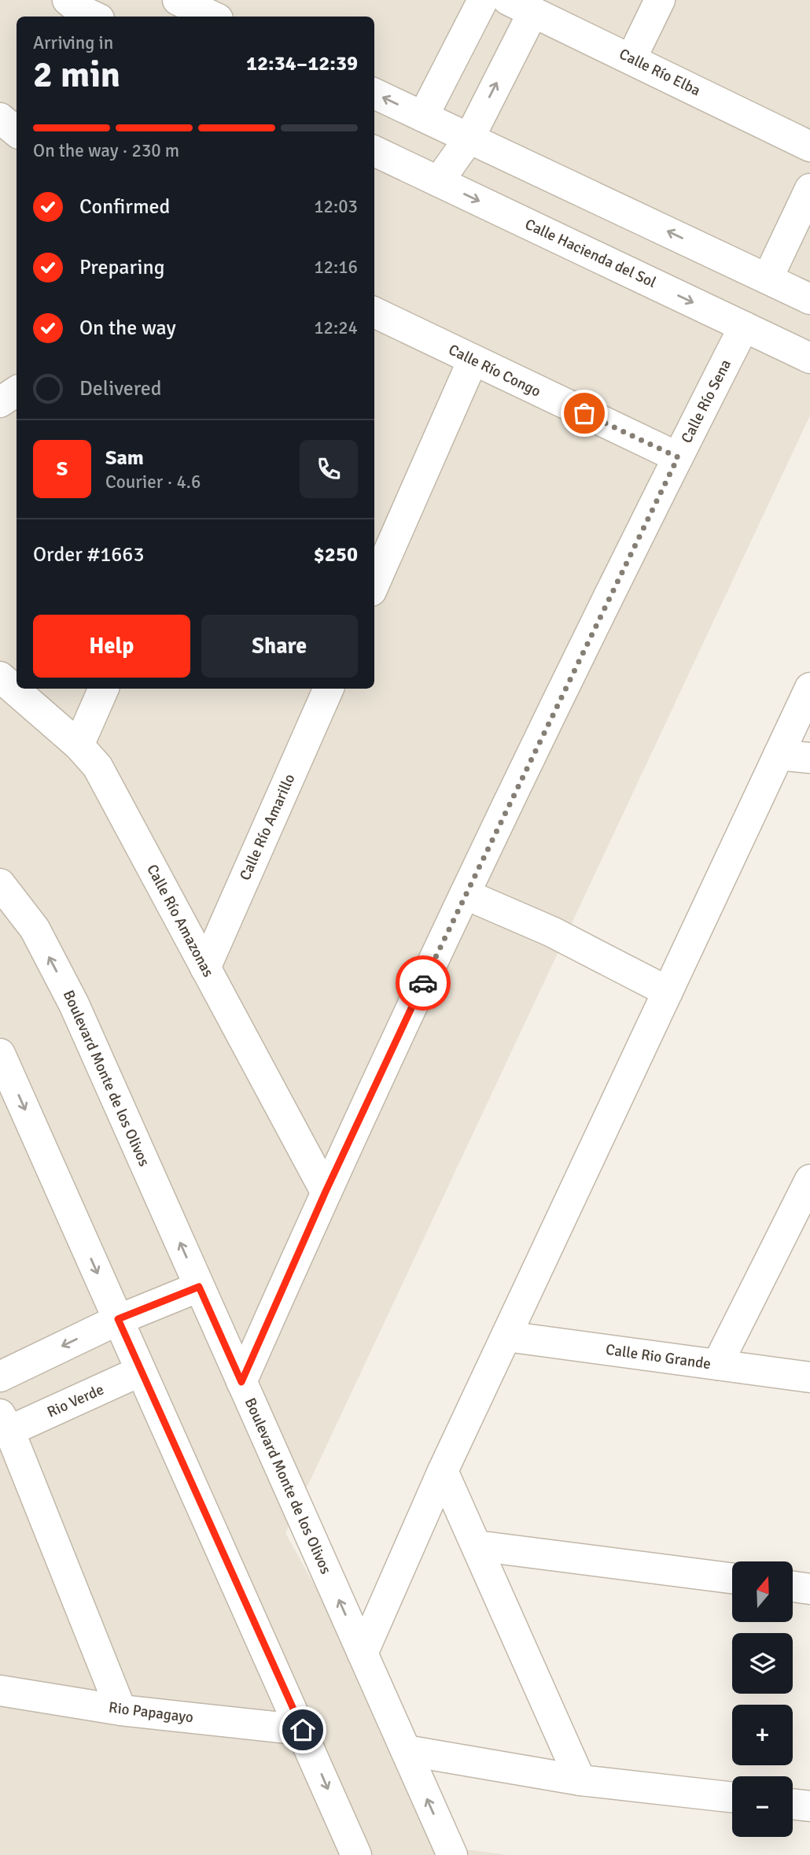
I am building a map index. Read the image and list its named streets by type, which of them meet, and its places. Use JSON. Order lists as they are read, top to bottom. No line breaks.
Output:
{"streets":{"street":["Calle Río Elba","Calle Hacienda del Sol","Calle Río Congo","Calle Río Sena","Calle Río Amarillo","Calle Río Amazonas","Boulevard Monte de los Olivos","Calle Rio Grande","Rio Verde","Rio Papagayo"]},"crossings":[["Calle Hacienda del Sol","Calle Río Sena"],["Calle Río Congo","Calle Río Sena"],["Calle Río Sena","Calle Río Amazonas"],["Calle Río Sena","Boulevard Monte de los Olivos"],["Calle Río Amarillo","Calle Río Amazonas"]],"north":"top","page":{"heading":["2 min","Arriving in","12:34–12:39"],"panel":["Sam","Courier · 4.6","Order #1663","$250"],"bar":"On the way · 230 m","list":[["Confirmed","12:03"],["Preparing","12:16"],["On the way","12:24"],"Delivered"],"round":"S","buttons":["Help","Share"],"map_buttons":["+","−"]}}
